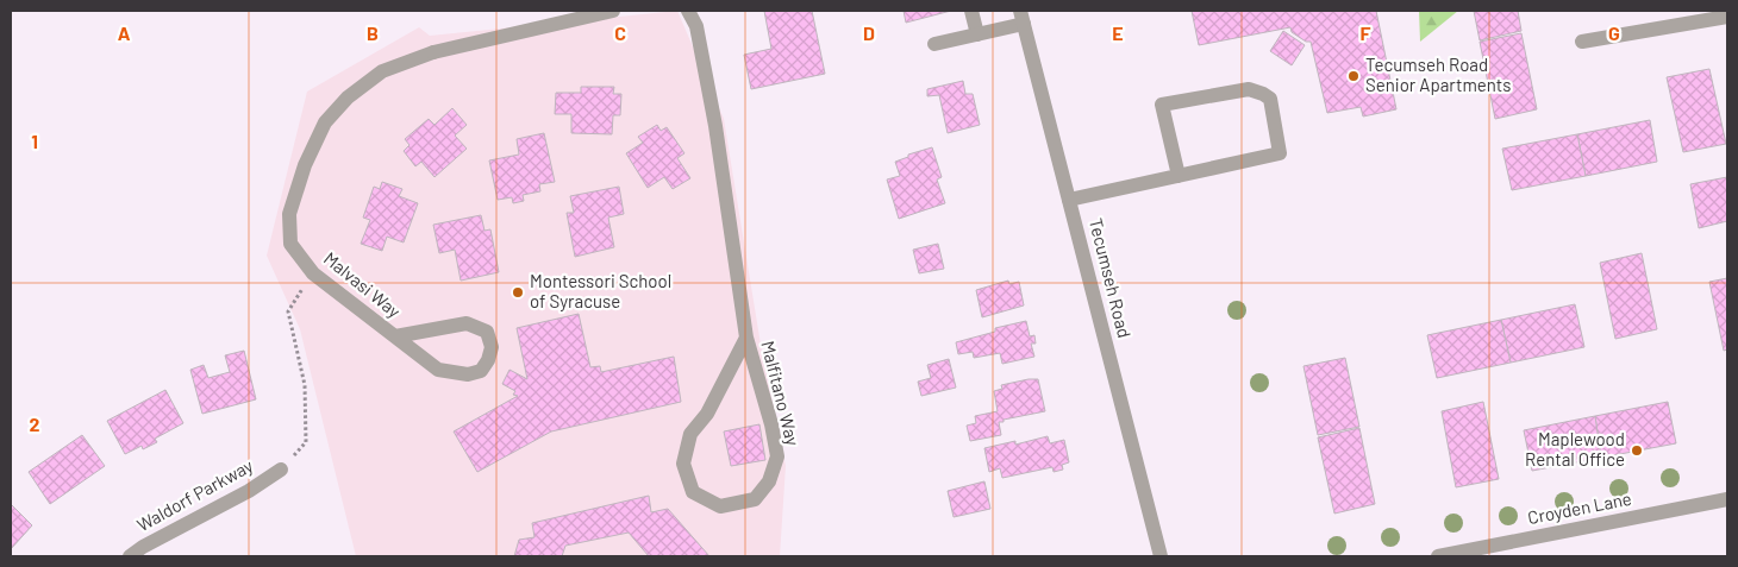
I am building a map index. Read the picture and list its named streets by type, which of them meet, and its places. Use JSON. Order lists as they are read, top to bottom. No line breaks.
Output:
{"streets":{"street":["Tecumseh Road","Malvasi Way","Malfitano Way","Waldorf Parkway","Croyden Lane"]},"places":["Tecumseh Road Senior Apartments","Montessori School of Syracuse","Maplewood Rental Office"],"grid":{"columns":["A","B","C","D","E","F","G"],"rows":["1","2"]}}
